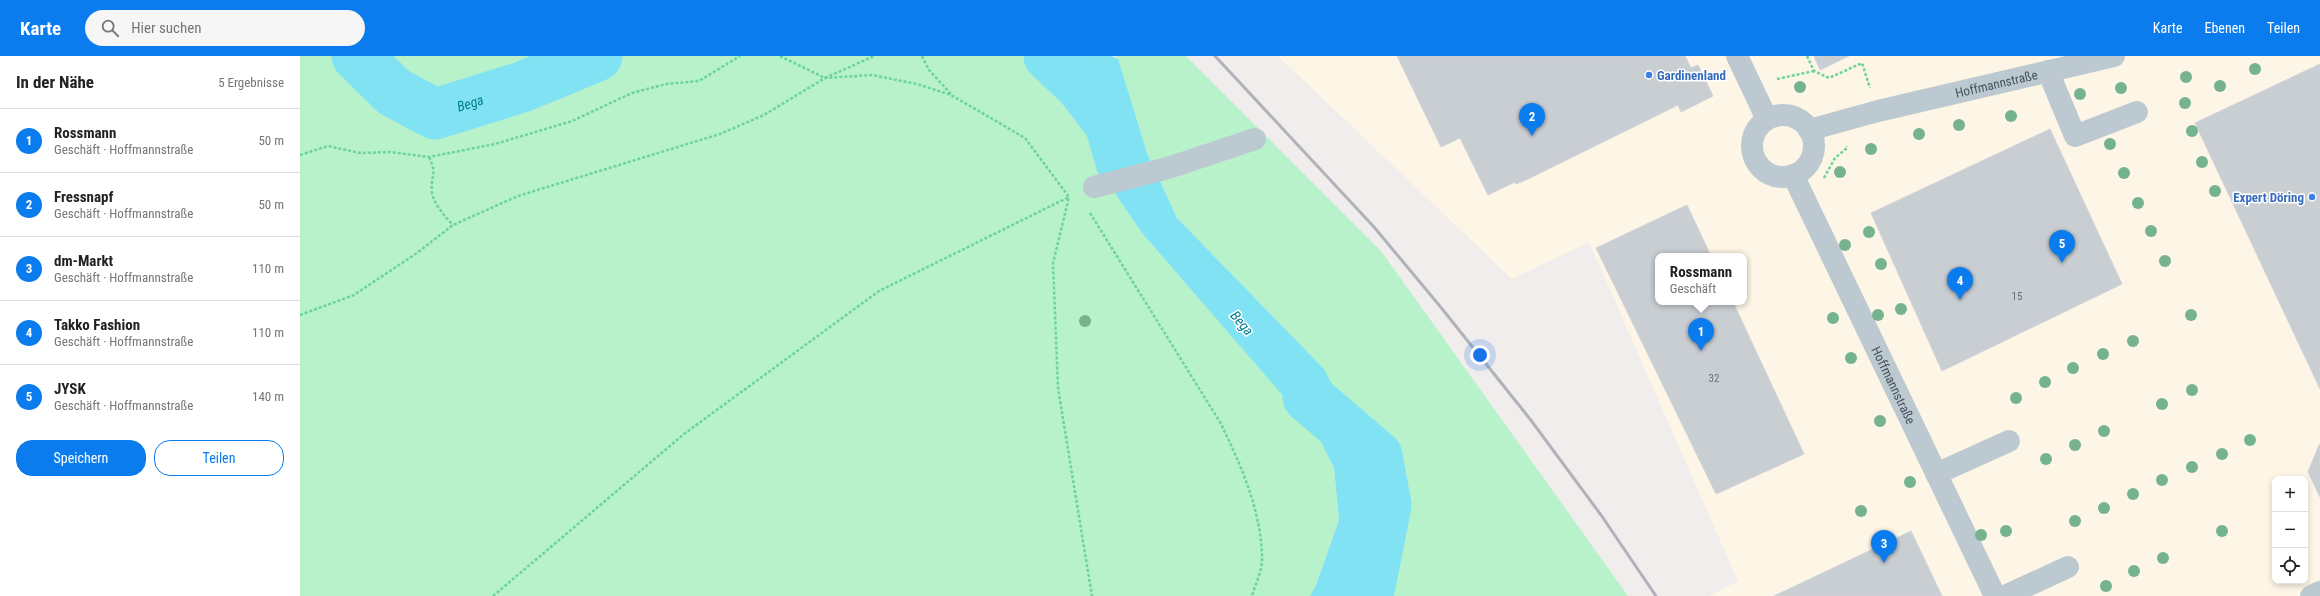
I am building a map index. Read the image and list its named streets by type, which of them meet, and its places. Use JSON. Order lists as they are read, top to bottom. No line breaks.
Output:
{"streets":{"street":["Hoffmannstraße"]},"water":["Bega"],"places":["Gardinenland","Expert Döring"],"house_numbers":["15","32"],"page":{"header":"Karte","search":"Hier suchen","nav":["Karte","Ebenen","Teilen"],"heading":["In der Nähe","5 Ergebnisse"],"pins":["2","5","4","1","3"],"list":[{"mark":"1","name":"Rossmann","note":"Geschäft · Hoffmannstraße","value":"50 m"},{"mark":"2","name":"Fressnapf","note":"Geschäft · Hoffmannstraße","value":"50 m"},{"mark":"3","name":"dm-Markt","note":"Geschäft · Hoffmannstraße","value":"110 m"},{"mark":"4","name":"Takko Fashion","note":"Geschäft · Hoffmannstraße","value":"110 m"},{"mark":"5","name":"JYSK","note":"Geschäft · Hoffmannstraße","value":"140 m"}],"popup":["Rossmann","Geschäft"],"buttons":["Speichern","Teilen"],"map_buttons":["+","−"]}}
